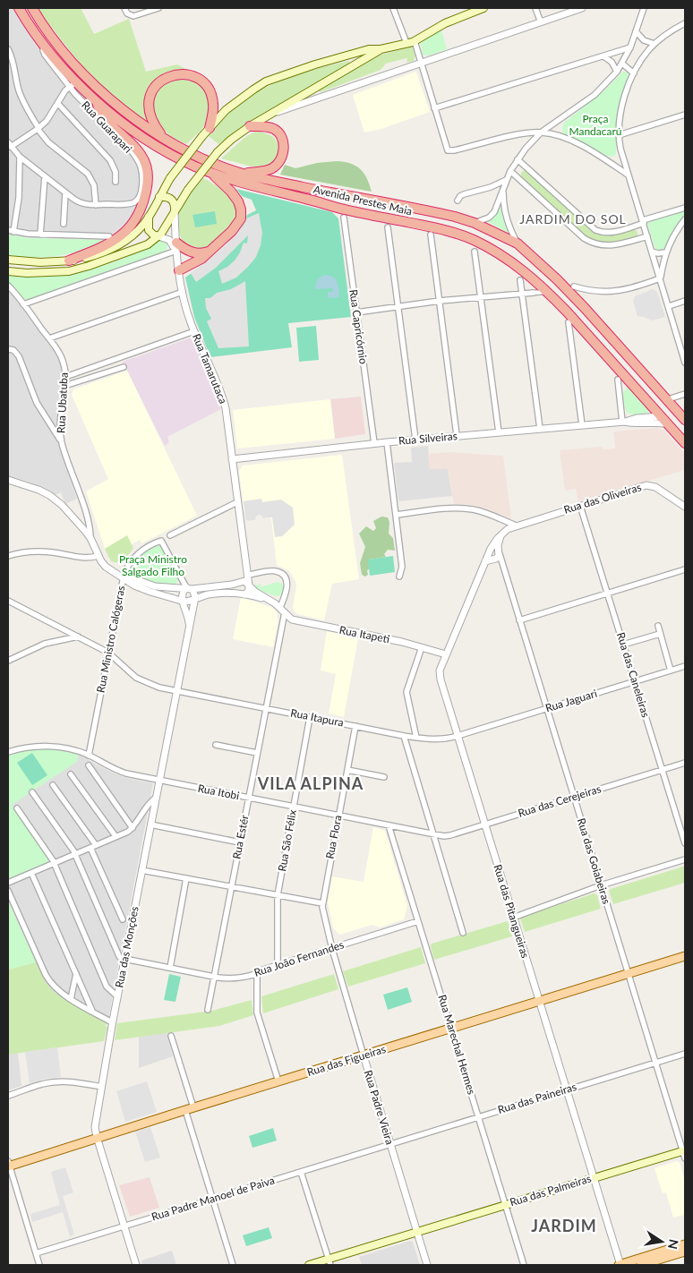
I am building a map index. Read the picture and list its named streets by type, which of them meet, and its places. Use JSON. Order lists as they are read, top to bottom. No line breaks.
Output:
{"streets":{"highway":["Avenida Prestes Maia"],"main road":["Rua das Figueiras","Rua das Palmeiras"],"street":["Rua Guarapari","Rua Capricórnio","Rua Tamarutaca","Rua Ubatuba","Rua Silveiras","Rua das Oliveiras","Rua Itapeti","Rua Ministro Calógeras","Rua das Caneleiras","Rua Jaguari","Rua Itapura","Rua Itobi","Rua das Cerejeiras","Rua Estér","Rua Flora","Rua São Félix","Rua das Goiabeiras","Rua das Pitangueiras","Rua das Monções","Rua João Fernandes","Rua Marechal Hermes","Rua das Paineiras","Rua Padre Vieira","Rua Padre Manoel de Paiva"]},"crossings":[["Rua Guarapari","Avenida Prestes Maia"],["Avenida Prestes Maia","Rua Capricórnio"],["Avenida Prestes Maia","Rua Silveiras"],["Rua Capricórnio","Rua Silveiras"],["Rua Tamarutaca","Rua Silveiras"],["Rua Tamarutaca","Rua Ministro Calógeras"],["Rua Tamarutaca","Rua Estér"],["Rua das Oliveiras","Rua das Caneleiras"],["Rua das Oliveiras","Rua das Pitangueiras"],["Rua Itapeti","Rua Estér"],["Rua Itapeti","Rua das Pitangueiras"],["Rua Ministro Calógeras","Rua Itapura"],["Rua Ministro Calógeras","Rua Itobi"],["Rua das Caneleiras","Rua Jaguari"],["Rua das Caneleiras","Rua das Cerejeiras"],["Rua Jaguari","Rua Itapura"],["Rua Jaguari","Rua das Goiabeiras"],["Rua Jaguari","Rua das Pitangueiras"],["Rua Itapura","Rua Estér"],["Rua Itapura","Rua Flora"],["Rua Itapura","Rua São Félix"],["Rua Itapura","Rua das Pitangueiras"],["Rua Itapura","Rua das Monções"],["Rua Itobi","Rua das Cerejeiras"],["Rua Itobi","Rua Estér"],["Rua Itobi","Rua Flora"],["Rua Itobi","Rua São Félix"],["Rua Itobi","Rua das Monções"],["Rua Itobi","Rua Marechal Hermes"],["Rua das Cerejeiras","Rua das Goiabeiras"],["Rua das Cerejeiras","Rua das Pitangueiras"],["Rua Estér","Rua João Fernandes"],["Rua Flora","Rua João Fernandes"],["Rua Flora","Rua Padre Vieira"],["Rua São Félix","Rua João Fernandes"],["Rua das Goiabeiras","Rua das Pitangueiras"],["Rua das Goiabeiras","Rua das Figueiras"],["Rua das Goiabeiras","Rua das Paineiras"],["Rua das Goiabeiras","Rua das Palmeiras"],["Rua das Pitangueiras","Rua das Figueiras"],["Rua das Pitangueiras","Rua das Paineiras"],["Rua das Pitangueiras","Rua das Palmeiras"],["Rua das Monções","Rua João Fernandes"],["Rua das Monções","Rua das Figueiras"],["Rua das Monções","Rua Padre Manoel de Paiva"],["Rua João Fernandes","Rua Marechal Hermes"],["Rua João Fernandes","Rua Padre Vieira"],["Rua Marechal Hermes","Rua das Figueiras"],["Rua Marechal Hermes","Rua das Paineiras"],["Rua Marechal Hermes","Rua das Palmeiras"],["Rua das Figueiras","Rua Padre Vieira"],["Rua das Paineiras","Rua Padre Vieira"],["Rua das Paineiras","Rua Padre Manoel de Paiva"],["Rua Padre Vieira","Rua das Palmeiras"],["Rua Padre Vieira","Rua Padre Manoel de Paiva"]],"districts":["JARDIM DO SOL","VILA ALPINA","JARDIM"],"parks":["Praça Mandacarú","Praça Ministro Salgado Filho"],"north":"right"}
